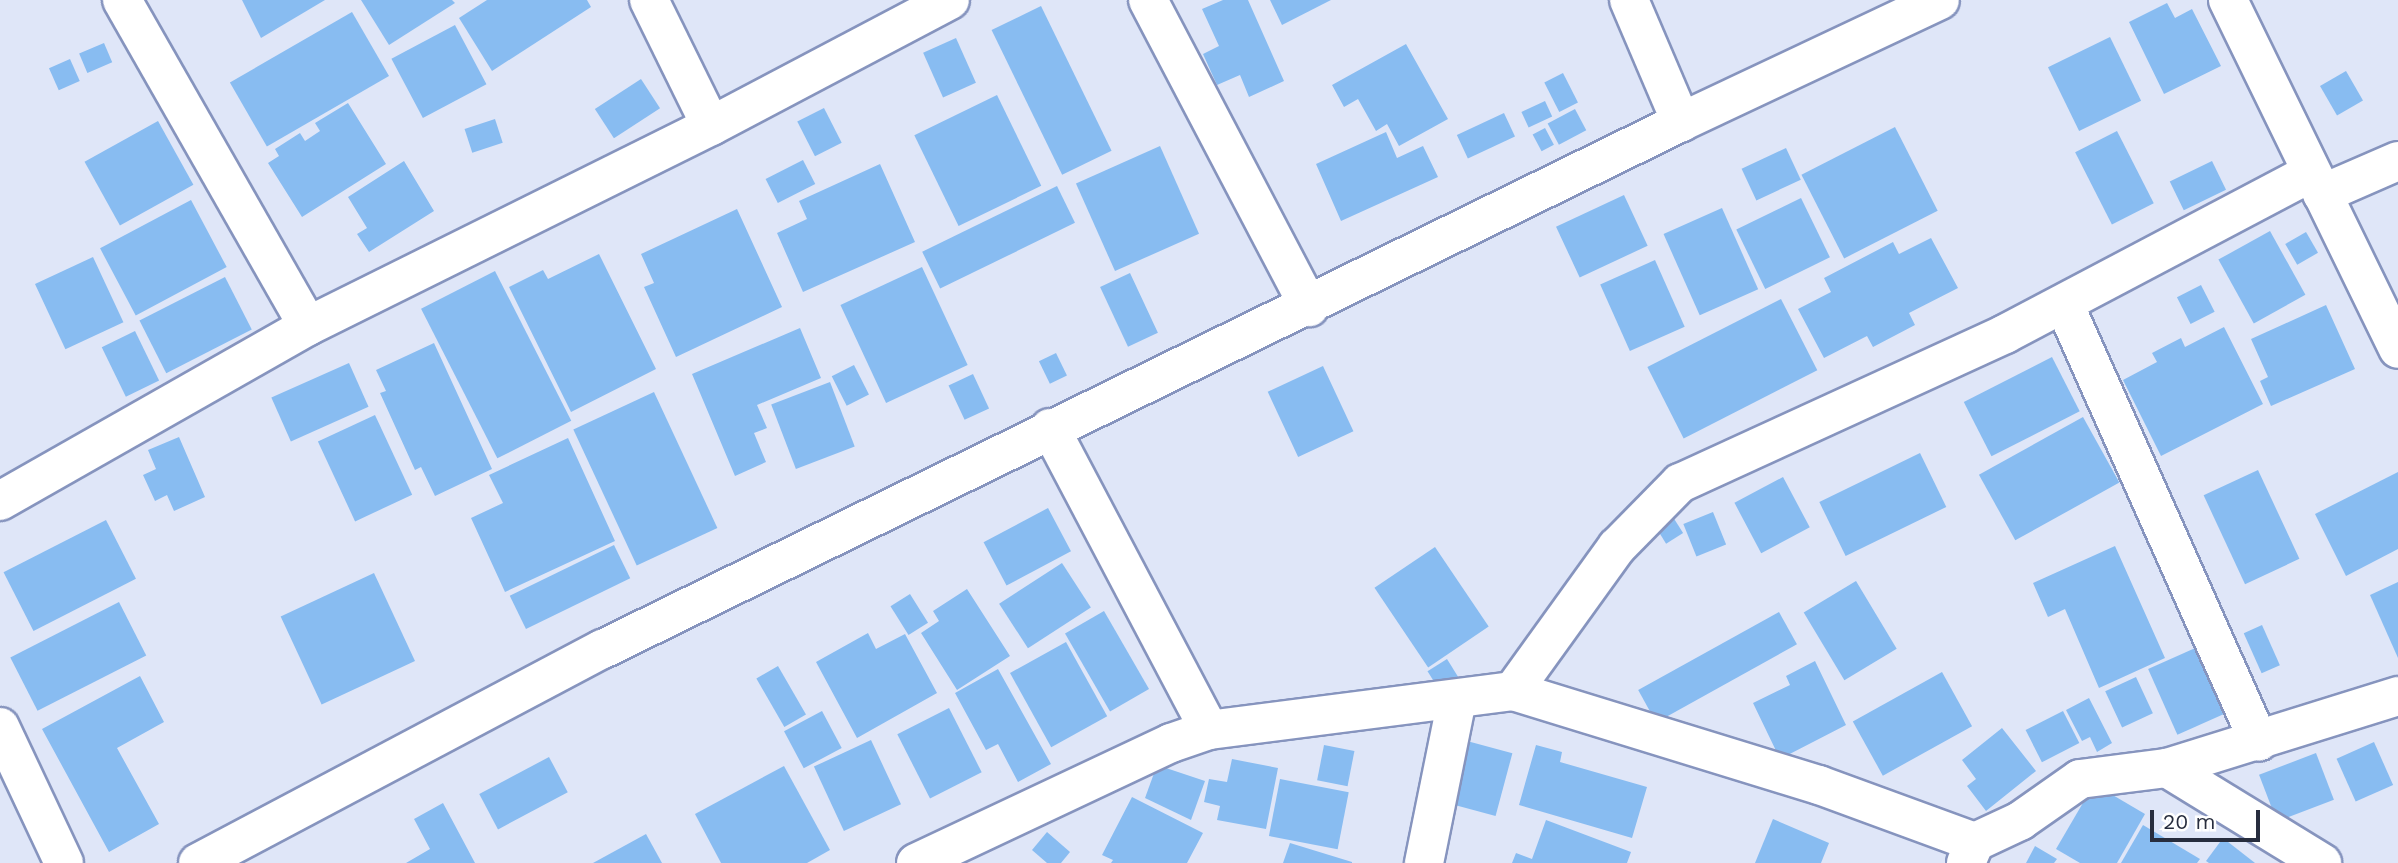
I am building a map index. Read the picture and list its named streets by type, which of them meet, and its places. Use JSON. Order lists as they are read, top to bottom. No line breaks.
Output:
{"scale_bar":"20 m"}
